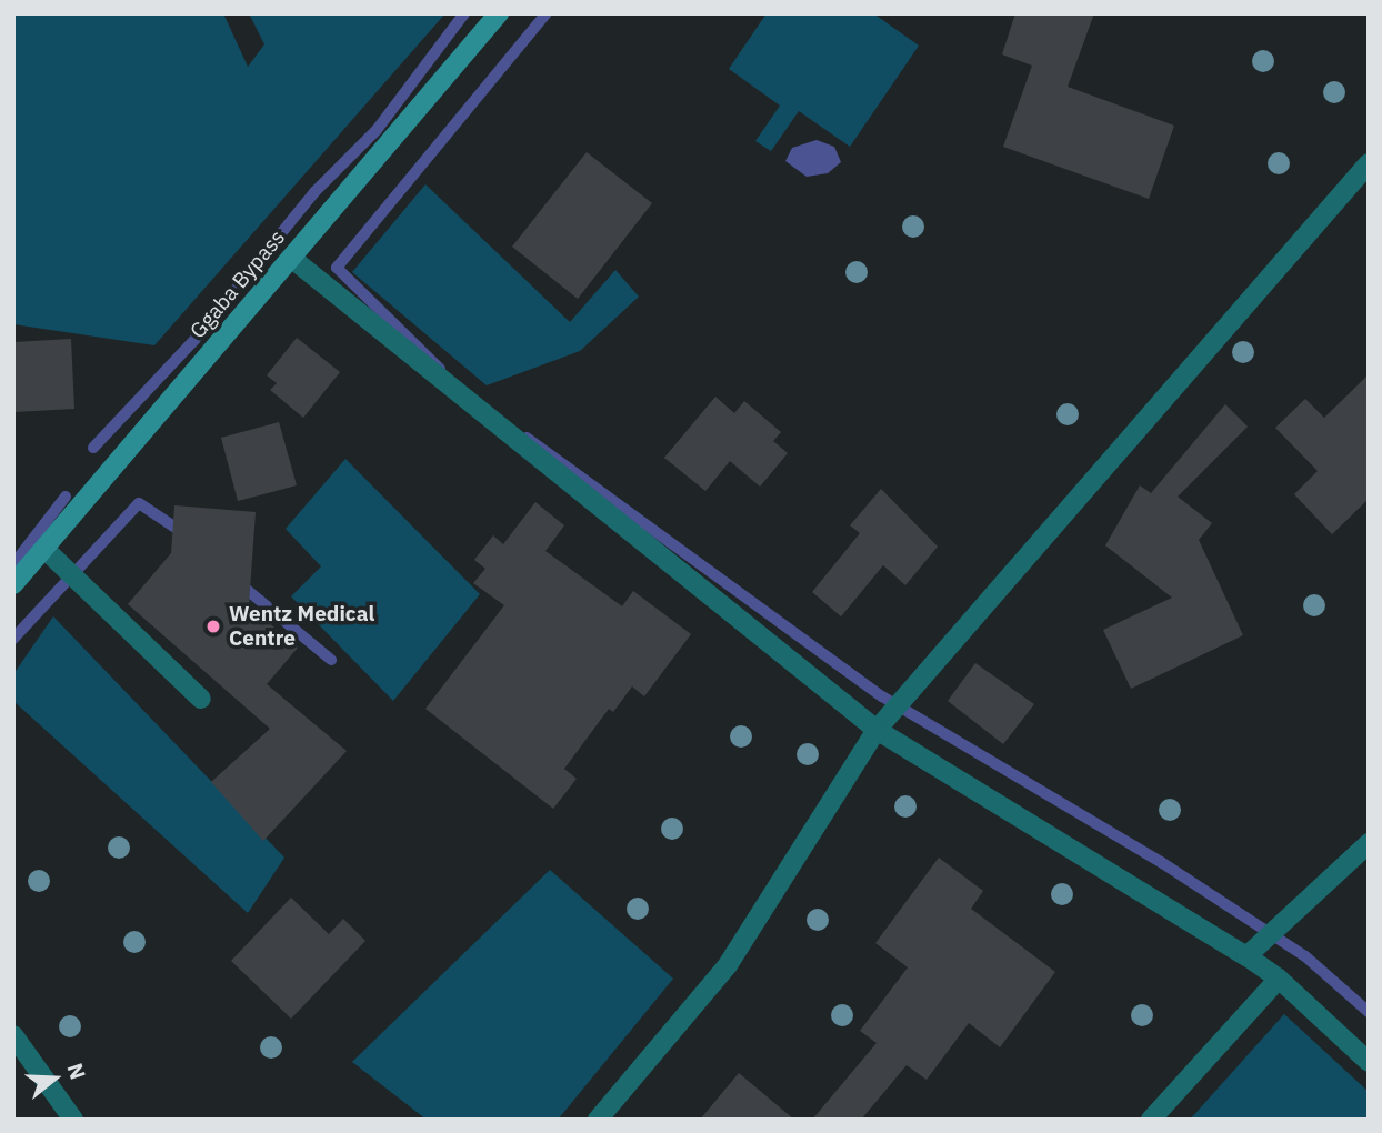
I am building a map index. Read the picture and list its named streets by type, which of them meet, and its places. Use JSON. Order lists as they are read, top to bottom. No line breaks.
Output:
{"streets":{"street":["Ggaba Bypass"]},"places":["Wentz Medical Centre"],"north":"right"}
